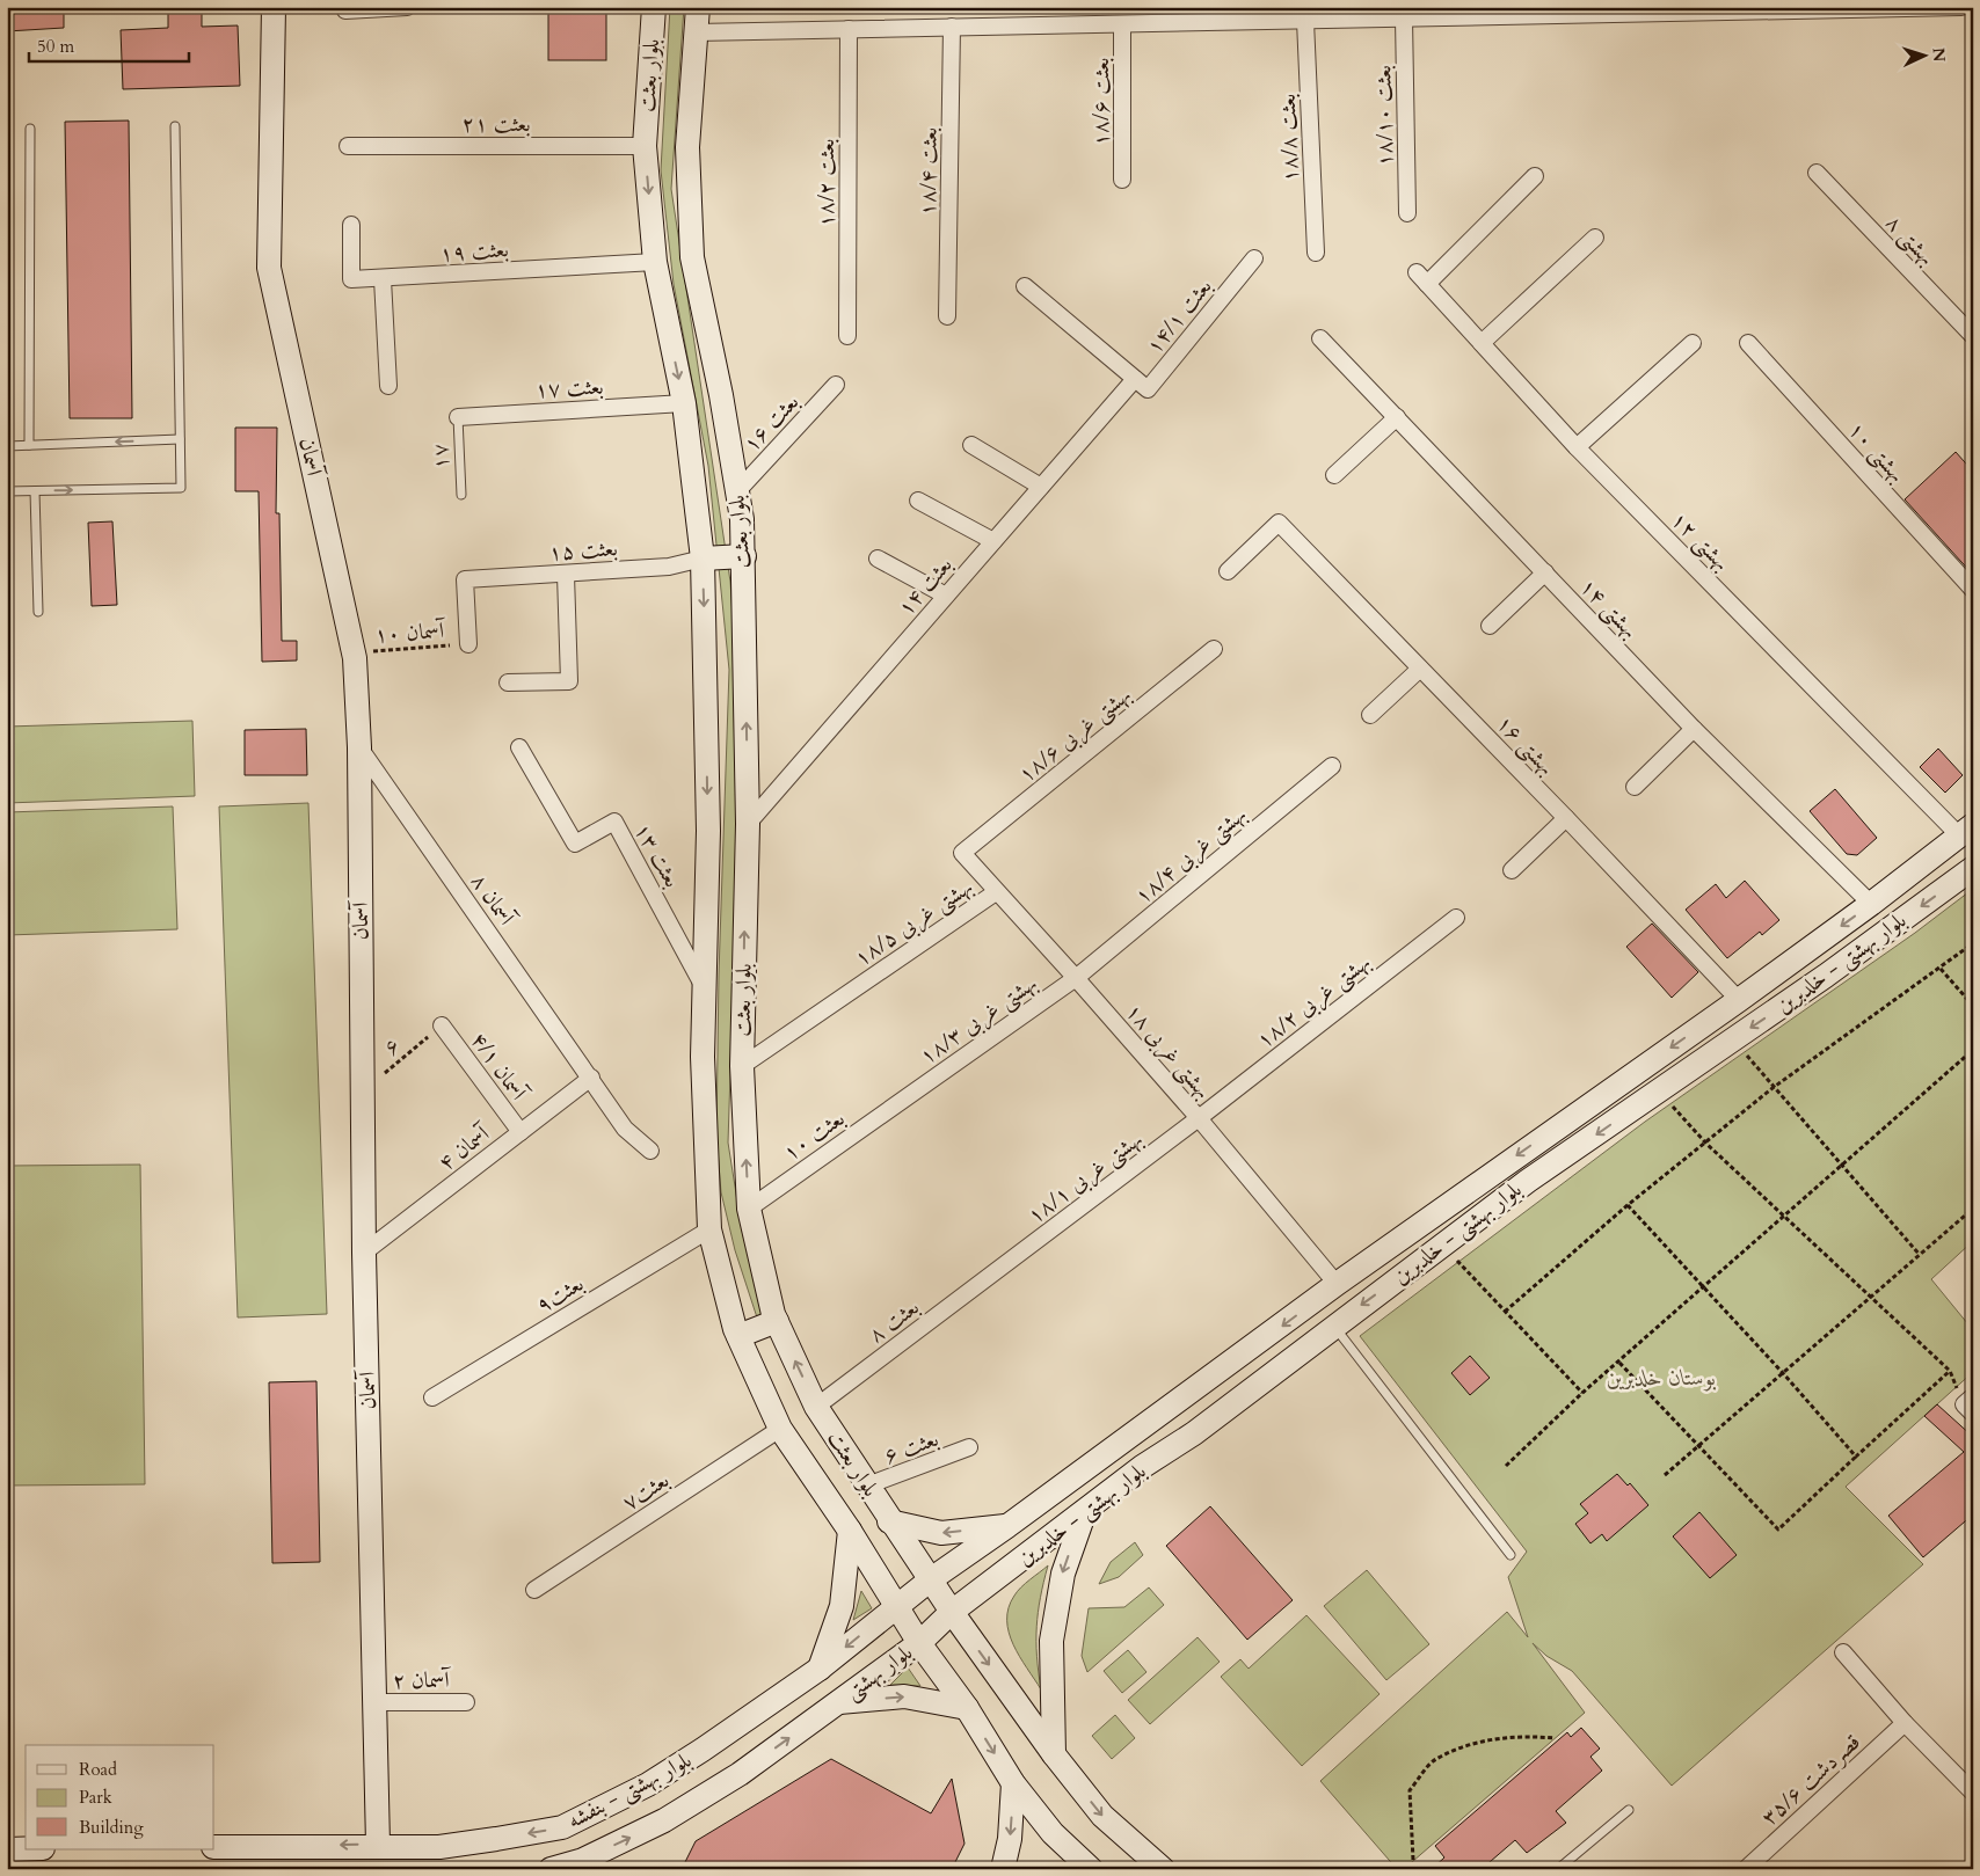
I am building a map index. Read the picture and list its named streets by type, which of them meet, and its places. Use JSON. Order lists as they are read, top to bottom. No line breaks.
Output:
{"streets":{"main road":["بلوار بعثت","آسمان","بلوار بهشتی - خلدبرین","بلوار بهشتی","بلوار بهشتی - بنفشه"],"street":["۱۸/۶ بعثت","۱۸/۱۰ بعثت","۲۱ بعثت","۱۸/۸ بعثت","۱۸/۴ بعثت","۱۸/۲ بعثت","۸ بهشتی","بعثت ۱۹","۱۴/۱ بعثت","بعثت ۱۷","بعثت ۱۶","۱۰ بهشتی","۱۲ بهشتی","بعثت ۱۵","بعثت ۱۴","۱۴ بهشتی","بهشتی غربی ۱۸/۶","۱۶ بهشتی","۱۳ بعثت","بهشتی غربی ۱۸/۴","۸ آسمان","بهشتی غربی ۱۸/۵","بهشتی غربی ۱۸/۲","بهشتی غربی ۱۸/۳","بهشتی غربی ۱۸","۴/۱ آسمان","۱۰ بعثت","۴ آسمان","بهشتی غربی ۱۸/۱","بعثت۹","۸ بعثت","۶ بعثت","بعثت۷","۲ آسمان","قصردشت ۳۵/۶"],"lane":["۱۷"],"path":["۱۰ آسمان","۶"]},"crossings":[["بلوار بعثت","۲۱ بعثت"],["بلوار بعثت","بعثت ۱۹"],["بلوار بعثت","بعثت ۱۷"],["بلوار بعثت","بعثت ۱۶"],["بلوار بعثت","بعثت ۱۵"],["بلوار بعثت","بعثت ۱۴"],["بلوار بعثت","۱۳ بعثت"],["بلوار بعثت","بهشتی غربی ۱۸/۵"],["بلوار بعثت","بلوار بهشتی - خلدبرین"],["بلوار بعثت","۱۰ بعثت"],["بلوار بعثت","بعثت۹"],["بلوار بعثت","۸ بعثت"],["بلوار بعثت","۶ بعثت"],["بلوار بعثت","بعثت۷"],["بلوار بعثت","بلوار بهشتی"],["بلوار بعثت","بلوار بهشتی - بنفشه"],["۱۴/۱ بعثت","بعثت ۱۴"],["بعثت ۱۷","۱۷"],["آسمان","۱۰ آسمان"],["آسمان","۸ آسمان"],["آسمان","۶"],["آسمان","۴ آسمان"],["آسمان","۲ آسمان"],["آسمان","بلوار بهشتی - بنفشه"],["۱۲ بهشتی","بلوار بهشتی - خلدبرین"],["بعثت ۱۵","۱۰ آسمان"],["۱۴ بهشتی","بلوار بهشتی - خلدبرین"],["بهشتی غربی ۱۸/۶","بهشتی غربی ۱۸"],["۱۶ بهشتی","بلوار بهشتی - خلدبرین"],["بهشتی غربی ۱۸/۴","بهشتی غربی ۱۸/۳"],["بهشتی غربی ۱۸/۴","بهشتی غربی ۱۸"],["۸ آسمان","۴ آسمان"],["بهشتی غربی ۱۸/۵","بهشتی غربی ۱۸"],["بلوار بهشتی - خلدبرین","بهشتی غربی ۱۸"],["بلوار بهشتی - خلدبرین","بلوار بهشتی"],["بهشتی غربی ۱۸/۲","بهشتی غربی ۱۸"],["بهشتی غربی ۱۸/۲","بهشتی غربی ۱۸/۱"],["بهشتی غربی ۱۸/۳","بهشتی غربی ۱۸"],["بهشتی غربی ۱۸/۳","۱۰ بعثت"],["۶","۴/۱ آسمان"],["بهشتی غربی ۱۸","بهشتی غربی ۱۸/۱"],["۴/۱ آسمان","۴ آسمان"],["بهشتی غربی ۱۸/۱","۸ بعثت"],["بلوار بهشتی","بلوار بهشتی - بنفشه"]],"one_way":["بلوار بهشتی - خلدبرین"],"parks":["بوستان خلدبرین"],"legend":["Road","Park","Building"],"scale_bar":"50 m","north":"right"}
